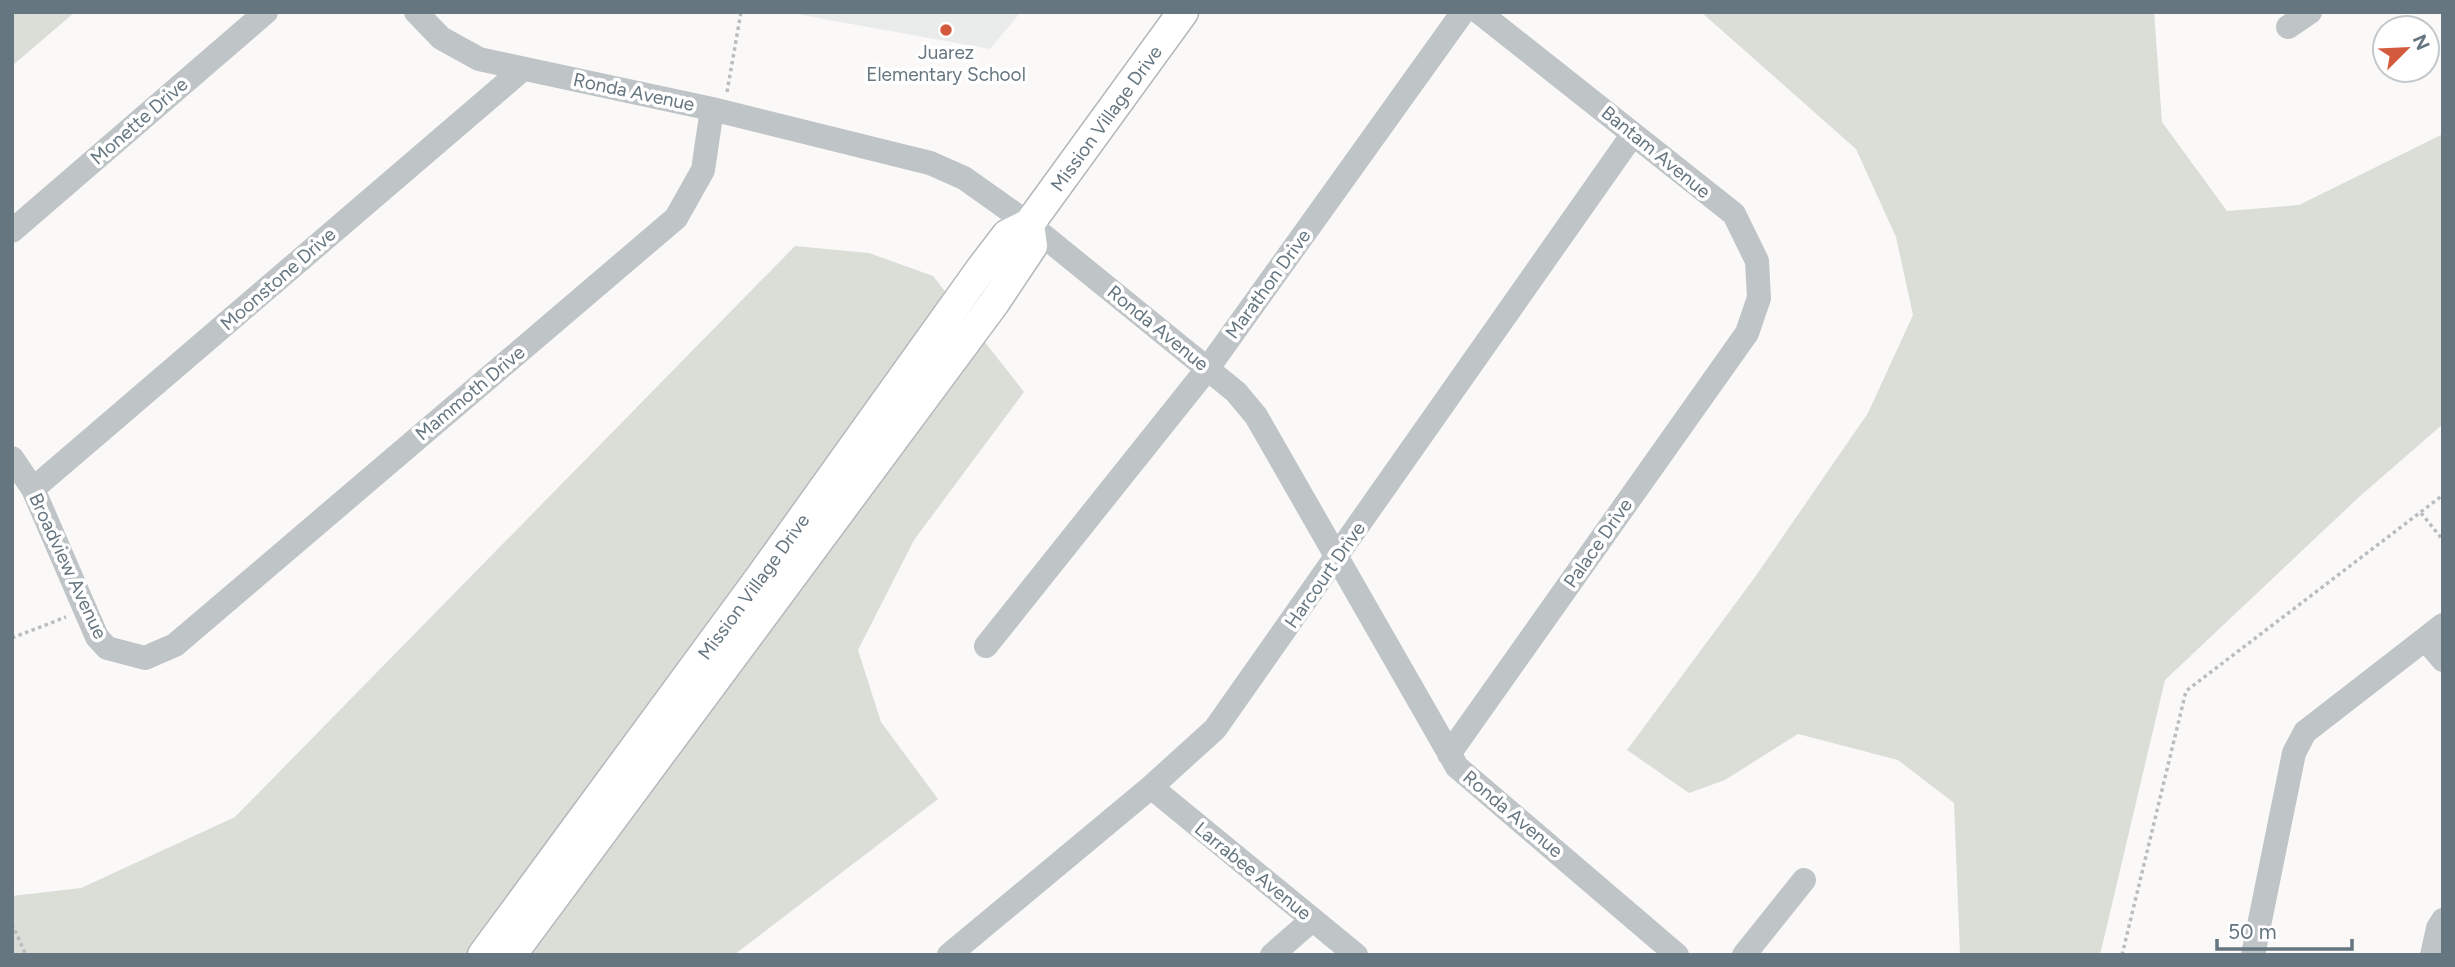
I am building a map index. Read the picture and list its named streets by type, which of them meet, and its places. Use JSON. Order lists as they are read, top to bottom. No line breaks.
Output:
{"streets":{"main road":["Mission Village Drive"],"street":["Ronda Avenue","Monette Drive","Bantam Avenue","Moonstone Drive","Marathon Drive","Mammoth Drive","Palace Drive","Broadview Avenue","Harcourt Drive","Larrabee Avenue"]},"crossings":[["Ronda Avenue","Mission Village Drive"],["Ronda Avenue","Moonstone Drive"],["Ronda Avenue","Marathon Drive"],["Ronda Avenue","Mammoth Drive"],["Ronda Avenue","Palace Drive"],["Ronda Avenue","Harcourt Drive"],["Bantam Avenue","Palace Drive"],["Bantam Avenue","Harcourt Drive"],["Moonstone Drive","Broadview Avenue"],["Mammoth Drive","Broadview Avenue"],["Harcourt Drive","Larrabee Avenue"]],"places":["Juarez Elementary School"],"scale_bar":"50 m","north":"top right"}
